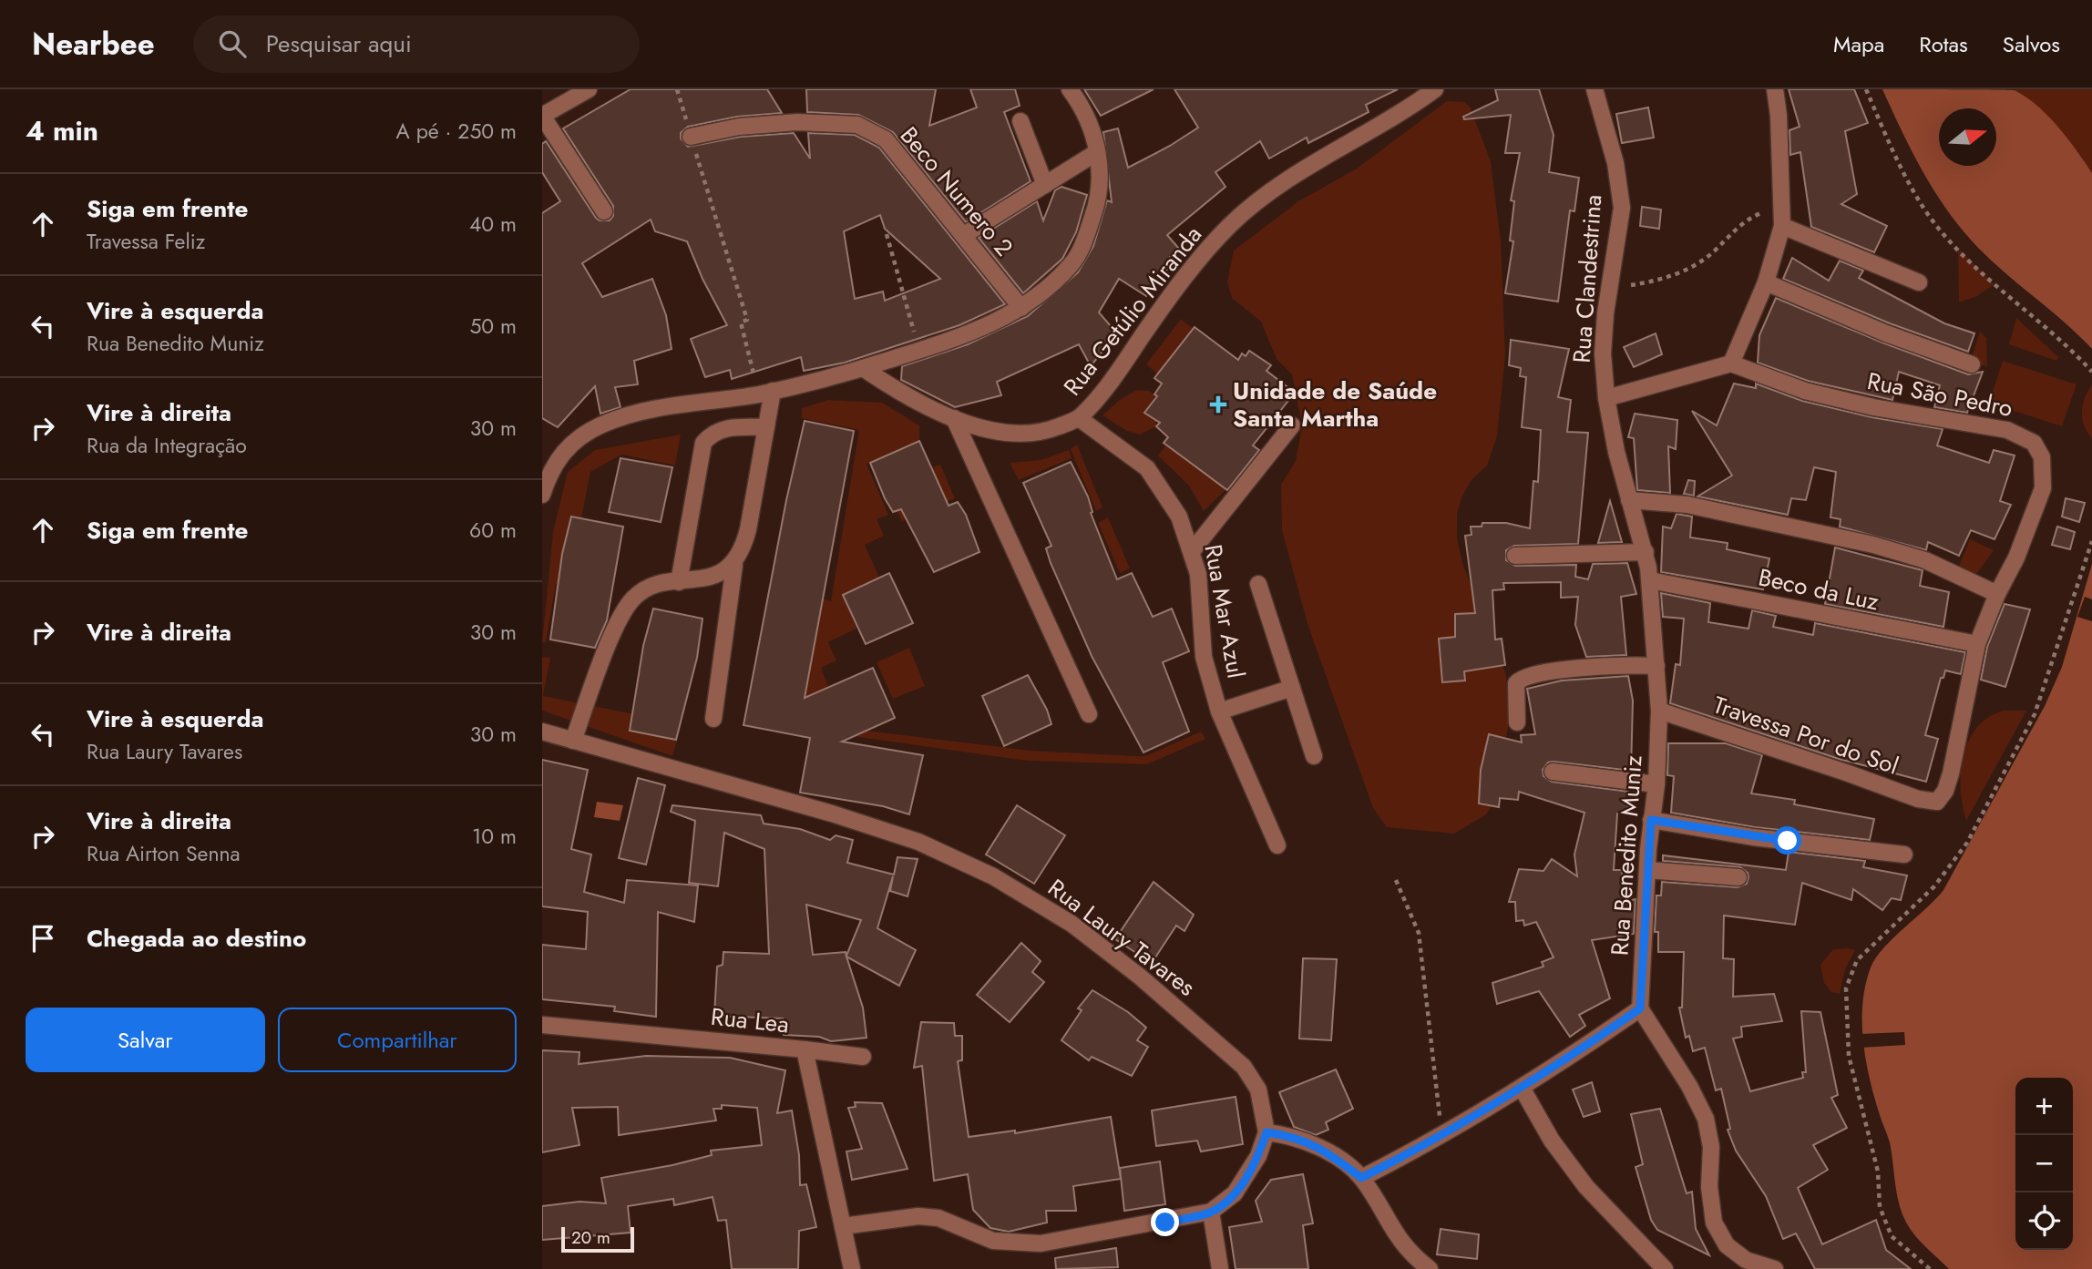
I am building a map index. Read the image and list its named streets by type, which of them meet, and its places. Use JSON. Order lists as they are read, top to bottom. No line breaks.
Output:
{"streets":{"street":["Beco Numero 2","Rua Clandestrina","Rua Getúlio Miranda","Rua São Pedro","Beco da Luz","Rua Mar Azul","Travessa Por do Sol","Rua Benedito Muniz","Rua Laury Tavares","Rua Lea"]},"crossings":[["Rua Clandestrina","Rua Benedito Muniz"],["Rua Getúlio Miranda","Rua Mar Azul"],["Rua São Pedro","Beco da Luz"],["Rua São Pedro","Travessa Por do Sol"],["Beco da Luz","Rua Benedito Muniz"],["Travessa Por do Sol","Rua Benedito Muniz"]],"places":{"health":["Unidade de Saúde Santa Martha"]},"scale_bar":"20 m","north":"right","page":{"header":"Nearbee","search":"Pesquisar aqui","nav":["Mapa","Rotas","Salvos"],"heading":["4 min","A pé · 250 m"],"list":[["Siga em frente","Travessa Feliz","40 m"],["Vire à esquerda","Rua Benedito Muniz","50 m"],["Vire à direita","Rua da Integração","30 m"],["Siga em frente","60 m"],["Vire à direita","30 m"],["Vire à esquerda","Rua Laury Tavares","30 m"],["Vire à direita","Rua Airton Senna","10 m"],"Chegada ao destino"],"buttons":["Salvar","Compartilhar"],"map_buttons":["+","−"],"scale":"20 m"}}
